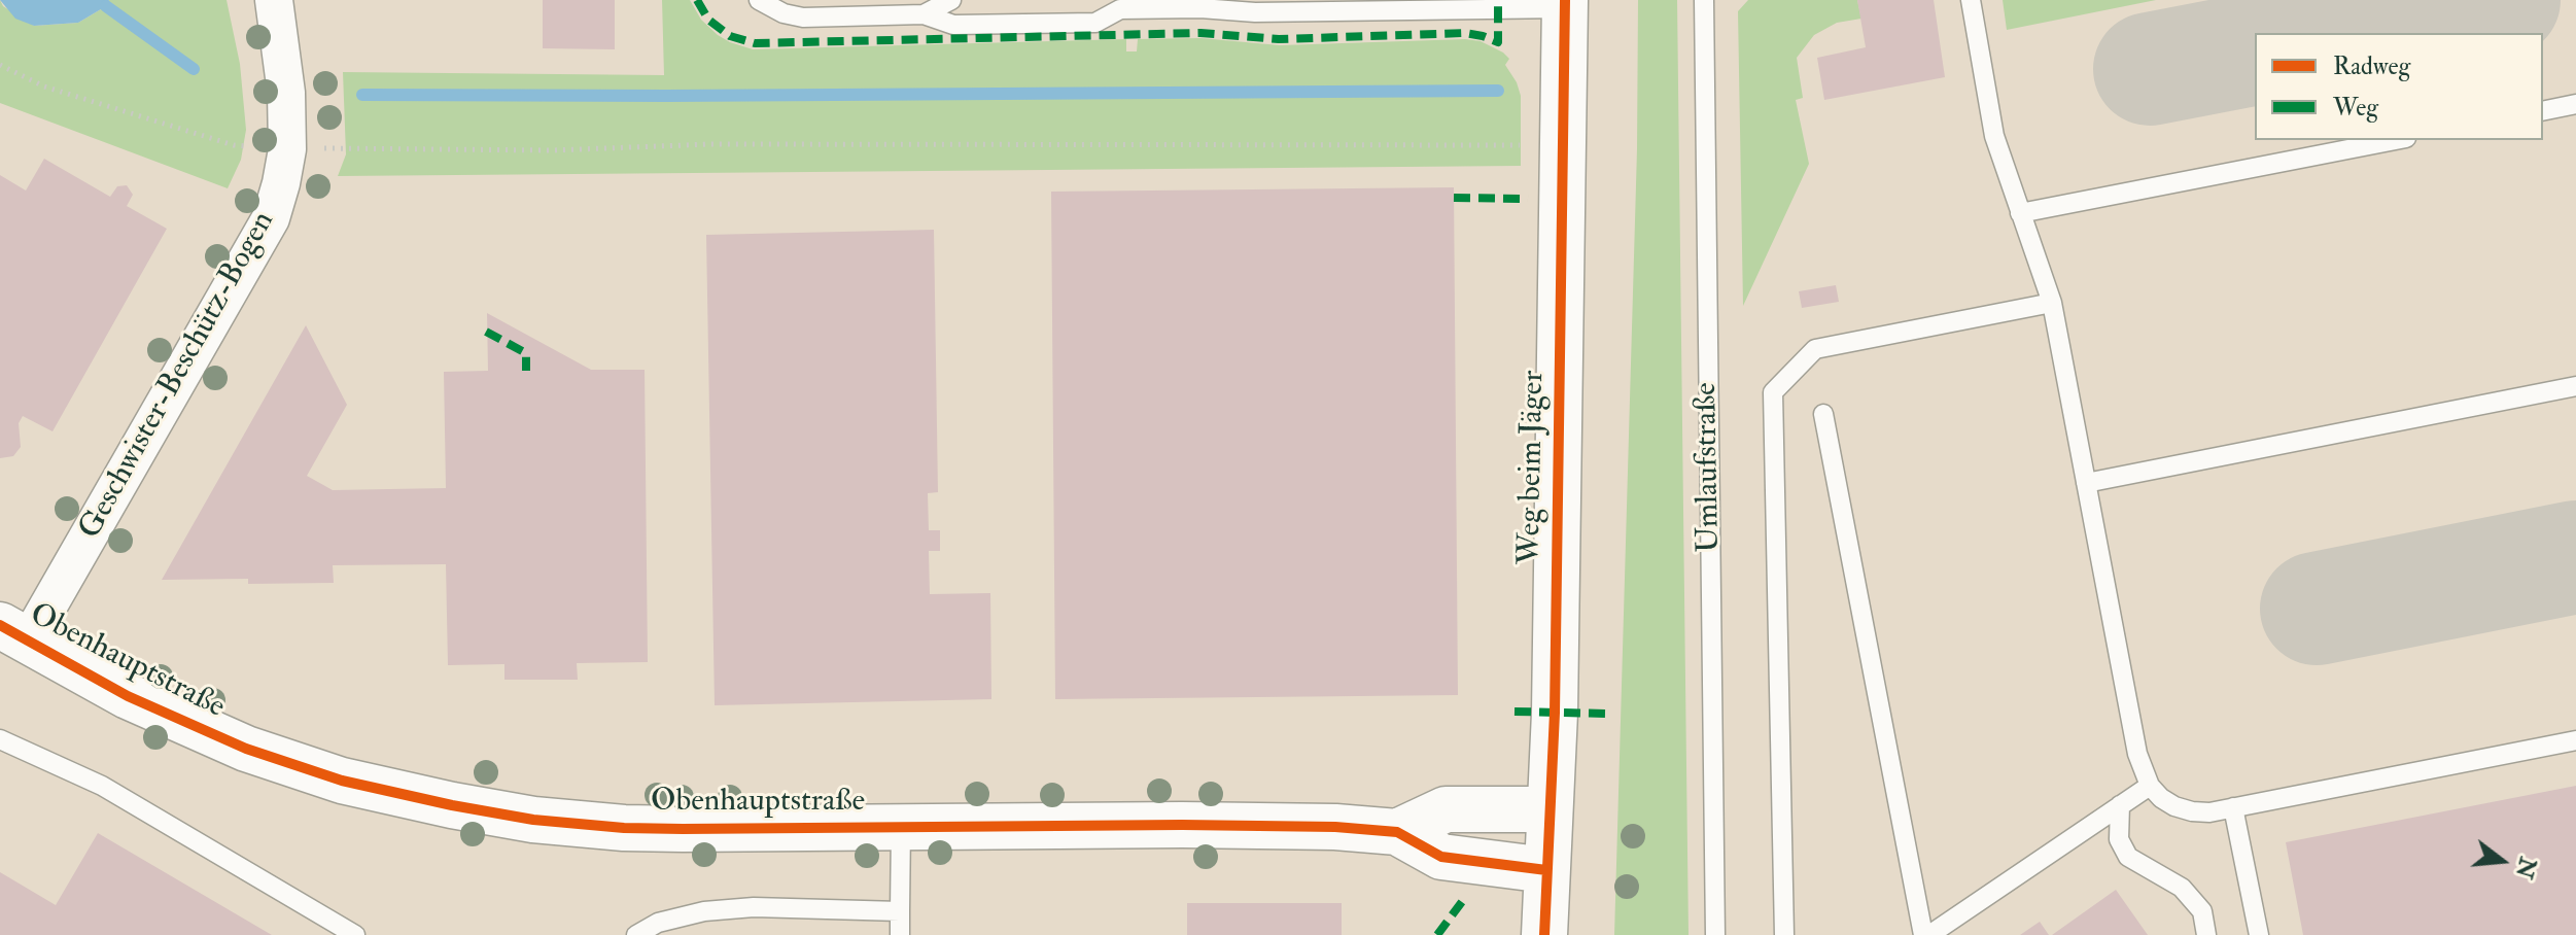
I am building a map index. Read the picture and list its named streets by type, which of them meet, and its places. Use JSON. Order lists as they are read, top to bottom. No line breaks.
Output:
{"streets":{"street":["Geschwister-Beschütz-Bogen","Weg beim Jäger","Obenhauptstraße"],"lane":["Umlaufstraße"]},"crossings":[["Geschwister-Beschütz-Bogen","Obenhauptstraße"],["Weg beim Jäger","Obenhauptstraße"]],"legend":["Radweg","Weg"],"north":"right"}
